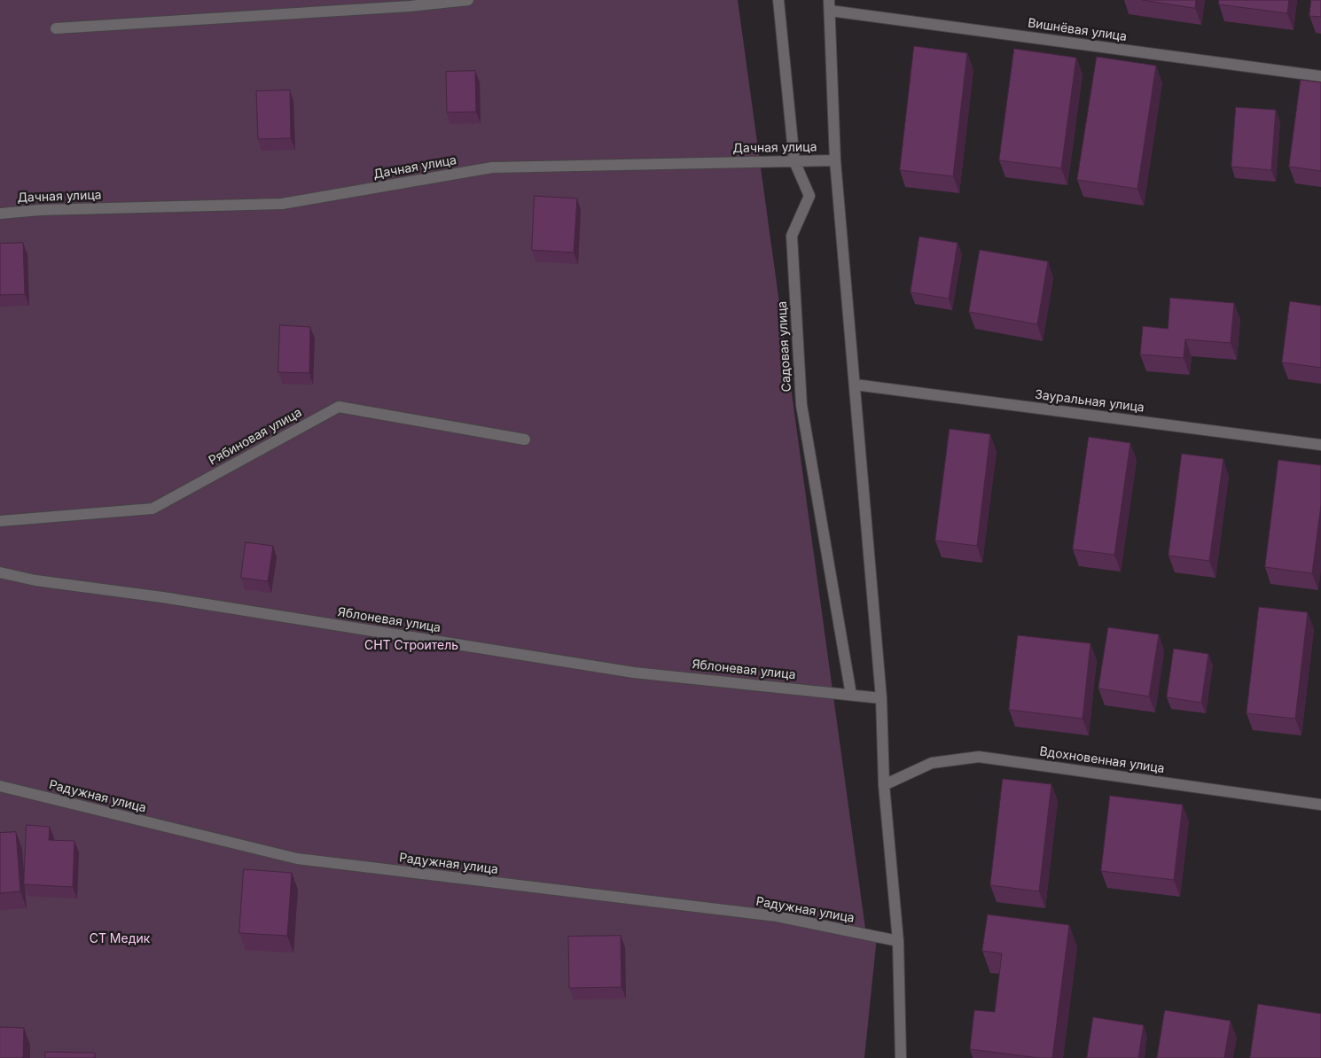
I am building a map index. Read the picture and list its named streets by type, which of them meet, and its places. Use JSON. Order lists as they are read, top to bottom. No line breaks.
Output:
{"streets":{"street":["Вишнёвая улица","Дачная улица","Садовая улица","Зауральная улица","Рябиновая улица","Яблоневая улица","Вдохновенная улица","Радужная улица"]},"crossings":[["Дачная улица","Садовая улица"],["Садовая улица","Яблоневая улица"]],"parks":["СНТ Строитель","СТ Медик"]}
